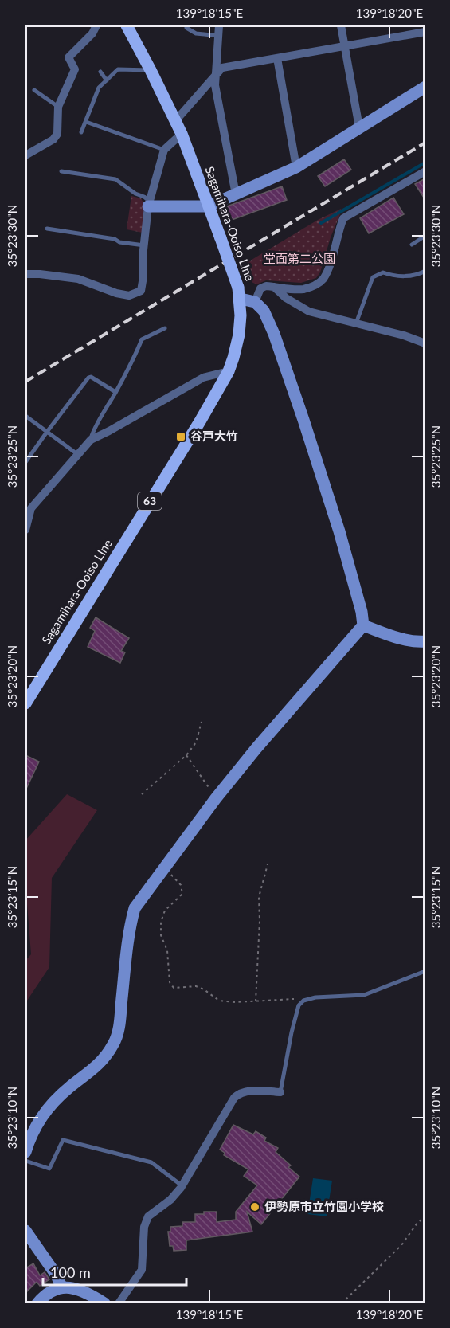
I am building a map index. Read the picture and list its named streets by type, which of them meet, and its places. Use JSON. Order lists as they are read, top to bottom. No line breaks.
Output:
{"streets":{"main road":["Sagamihara-Ooiso LIne","63"]},"parks":["堂面第二公園"],"places":{"transit":["谷戸大竹"],"other":["伊勢原市立竹園小学校"]},"scale_bar":"100 m","coordinates":["139°18'15\"E","139°18'20\"E","35°23'30\"N","35°23'25\"N","35°23'20\"N","35°23'15\"N","35°23'10\"N"]}
